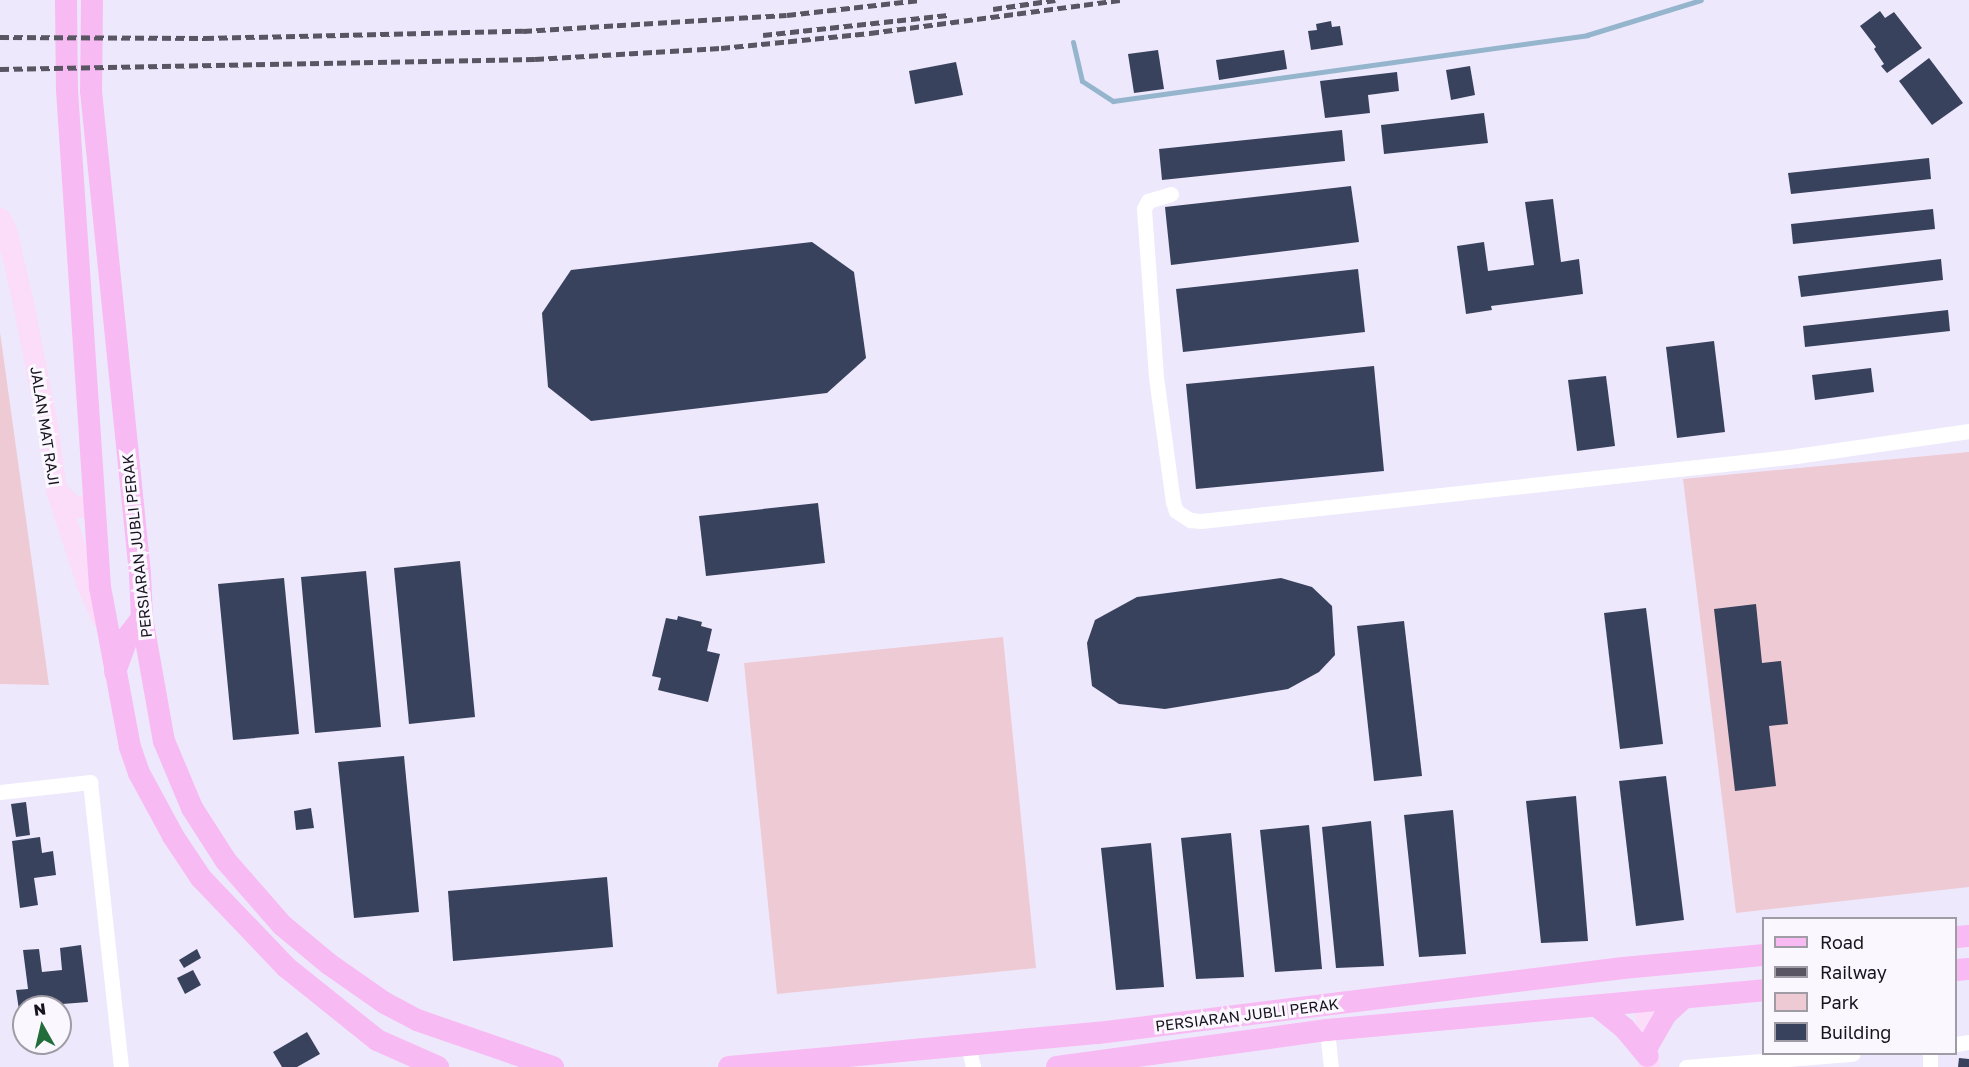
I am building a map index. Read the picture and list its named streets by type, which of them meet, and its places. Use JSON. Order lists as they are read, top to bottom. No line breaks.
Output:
{"streets":{"main road":["PERSIARAN JUBLI PERAK"],"street":["JALAN MAT RAJI"]},"legend":["Road","Railway","Park","Building"],"north":"top"}
